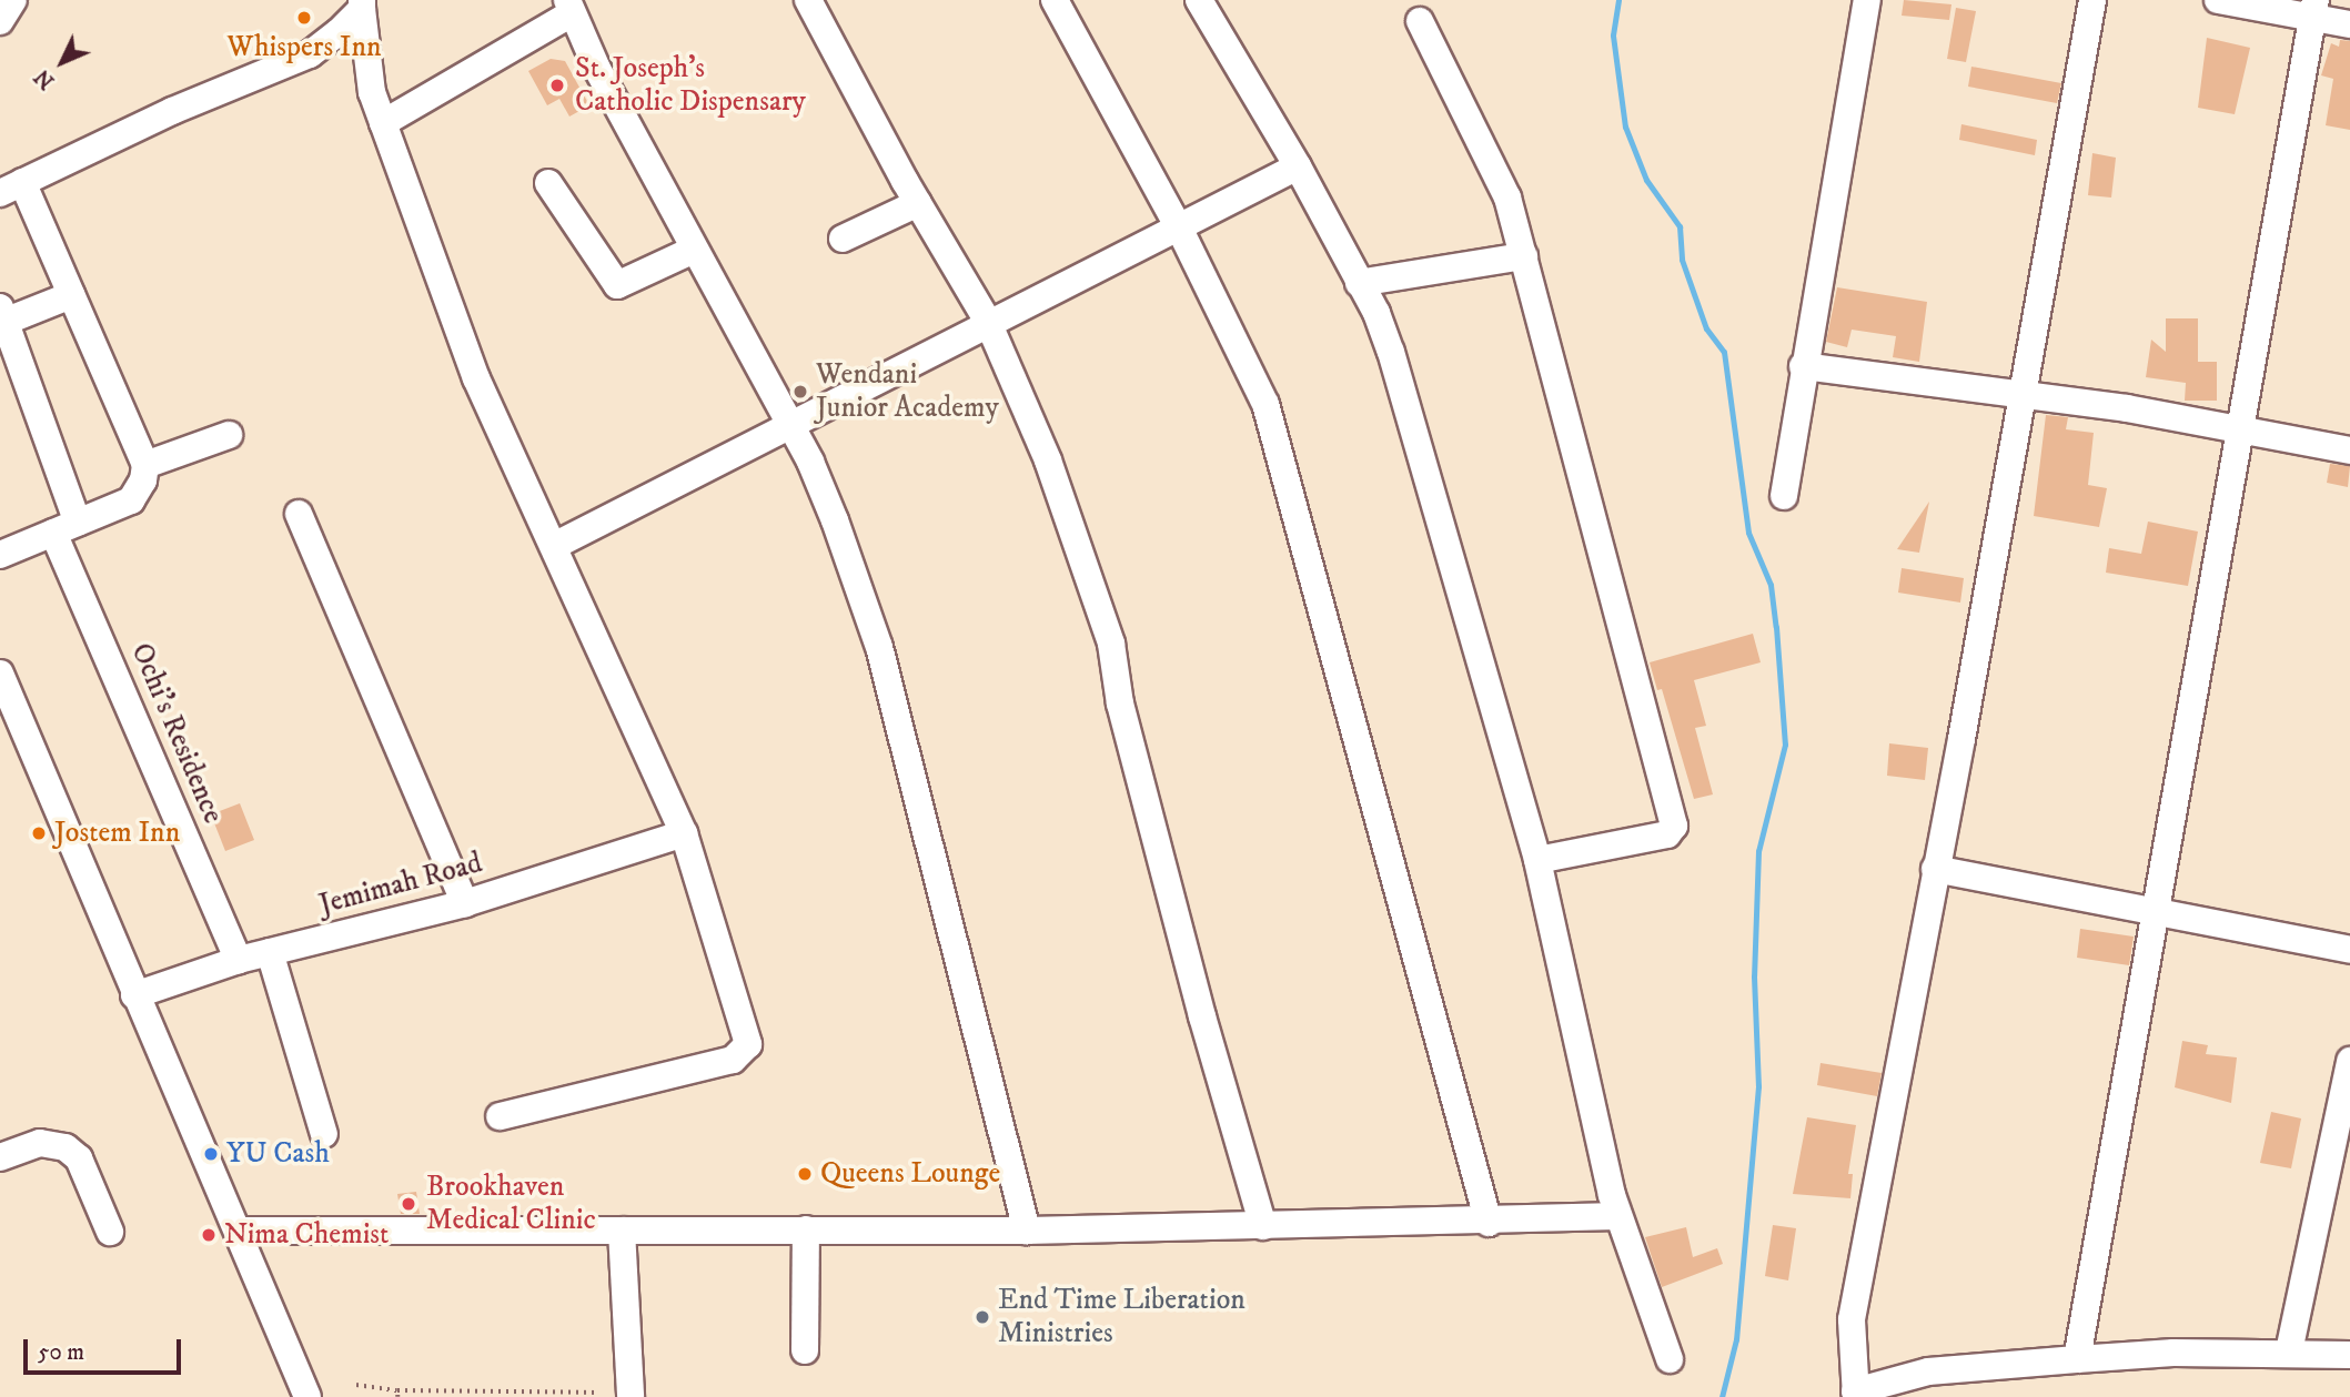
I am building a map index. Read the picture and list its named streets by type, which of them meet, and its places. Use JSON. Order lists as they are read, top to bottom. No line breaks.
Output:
{"streets":{"street":["Ochi's Residence","Jemimah Road"]},"crossings":[["Ochi's Residence","Jemimah Road"]],"places":["Whispers Inn","St. Joseph's Catholic Dispensary","Wendani Junior Academy","Jostem Inn","YU Cash","Queens Lounge","Brookhaven Medical Clinic","Nima Chemist","End Time Liberation Ministries"],"scale_bar":"50 m","north":"bottom left"}
